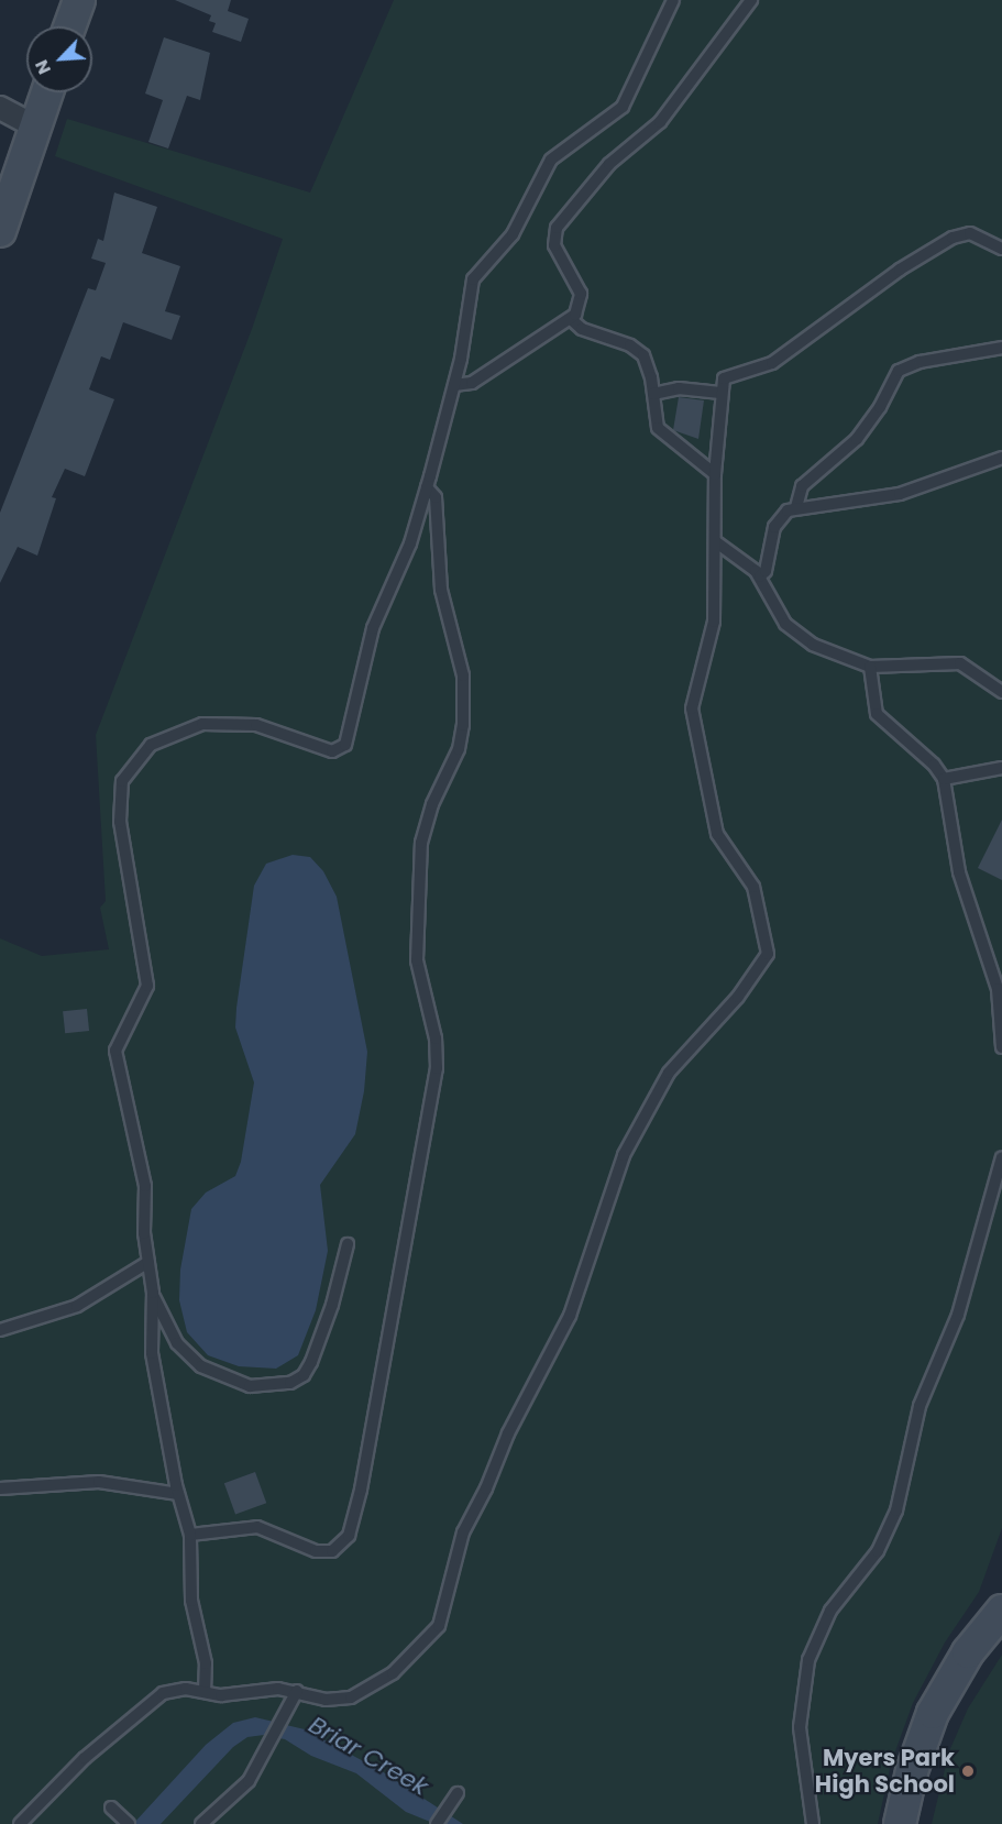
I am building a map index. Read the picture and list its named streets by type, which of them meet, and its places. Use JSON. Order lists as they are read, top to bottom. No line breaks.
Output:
{"water":["Briar Creek"],"places":["Myers Park High School"],"north":"bottom left"}
